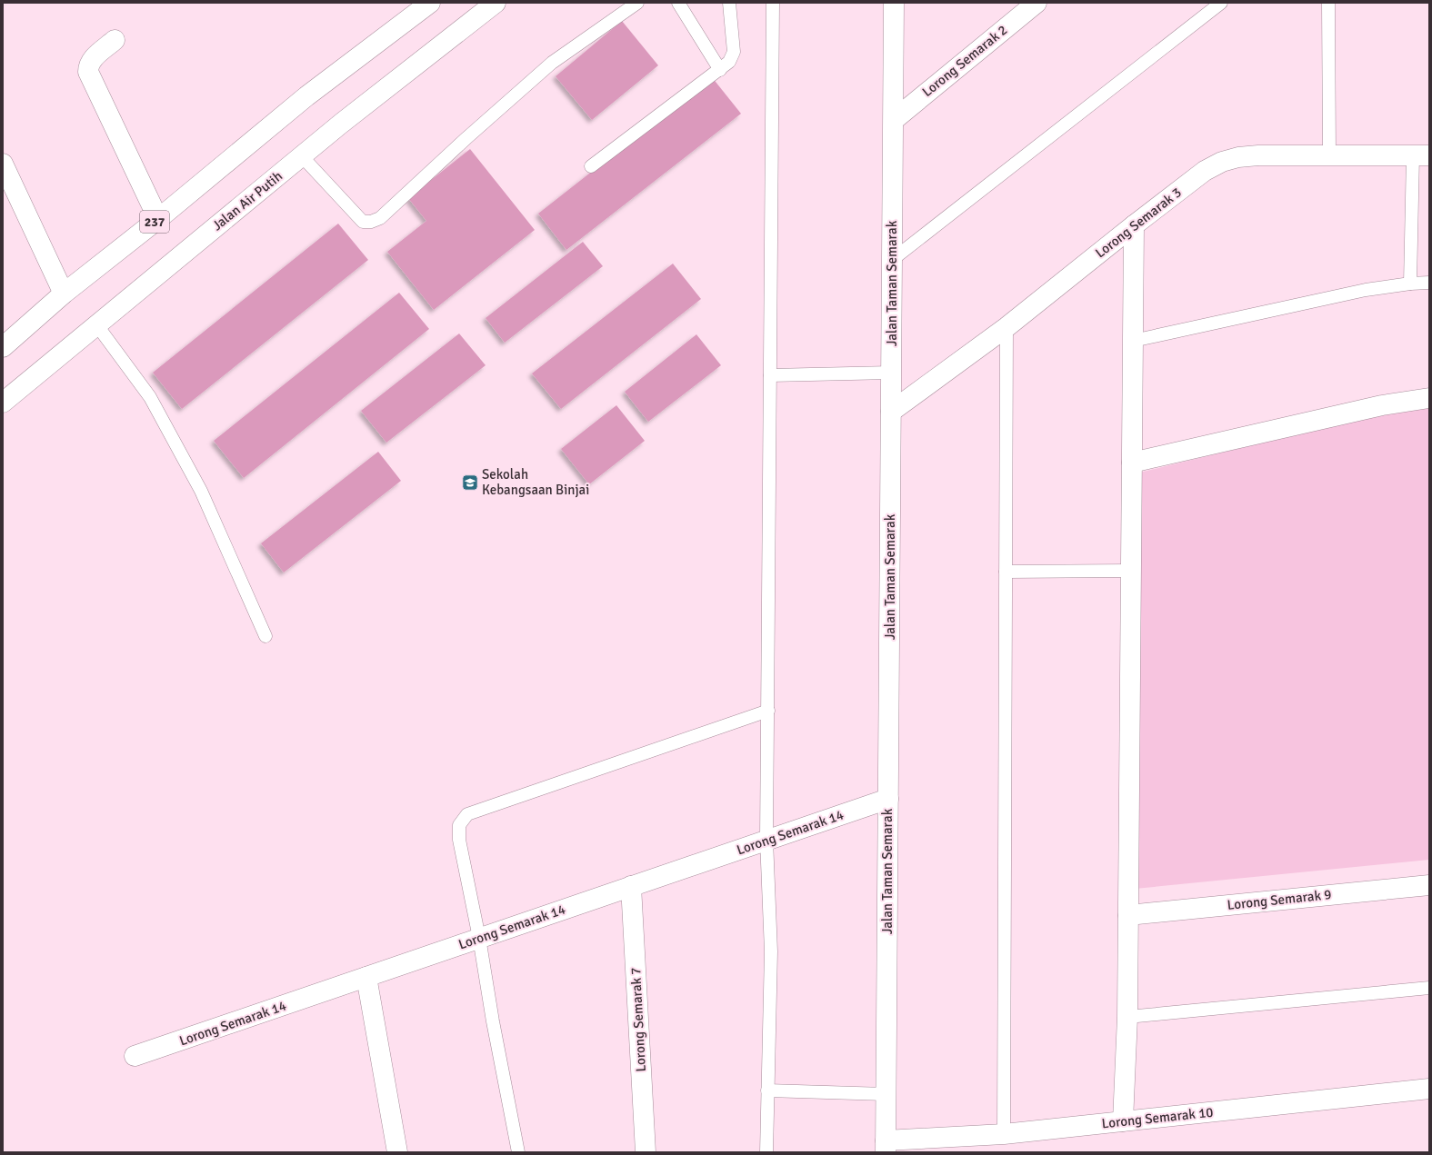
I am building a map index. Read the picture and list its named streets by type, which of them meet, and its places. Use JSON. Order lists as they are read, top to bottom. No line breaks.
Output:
{"streets":{"street":["Lorong Semarak 2","Jalan Air Putih","237","Lorong Semarak 3","Jalan Taman Semarak","Lorong Semarak 14","Lorong Semarak 9","Lorong Semarak 7","Lorong Semarak 10"]},"crossings":[["Lorong Semarak 2","Jalan Taman Semarak"],["Lorong Semarak 3","Jalan Taman Semarak"],["Jalan Taman Semarak","Lorong Semarak 14"],["Jalan Taman Semarak","Lorong Semarak 10"],["Lorong Semarak 14","Lorong Semarak 7"]],"places":{"school or university":["Sekolah Kebangsaan Binjai"]}}
